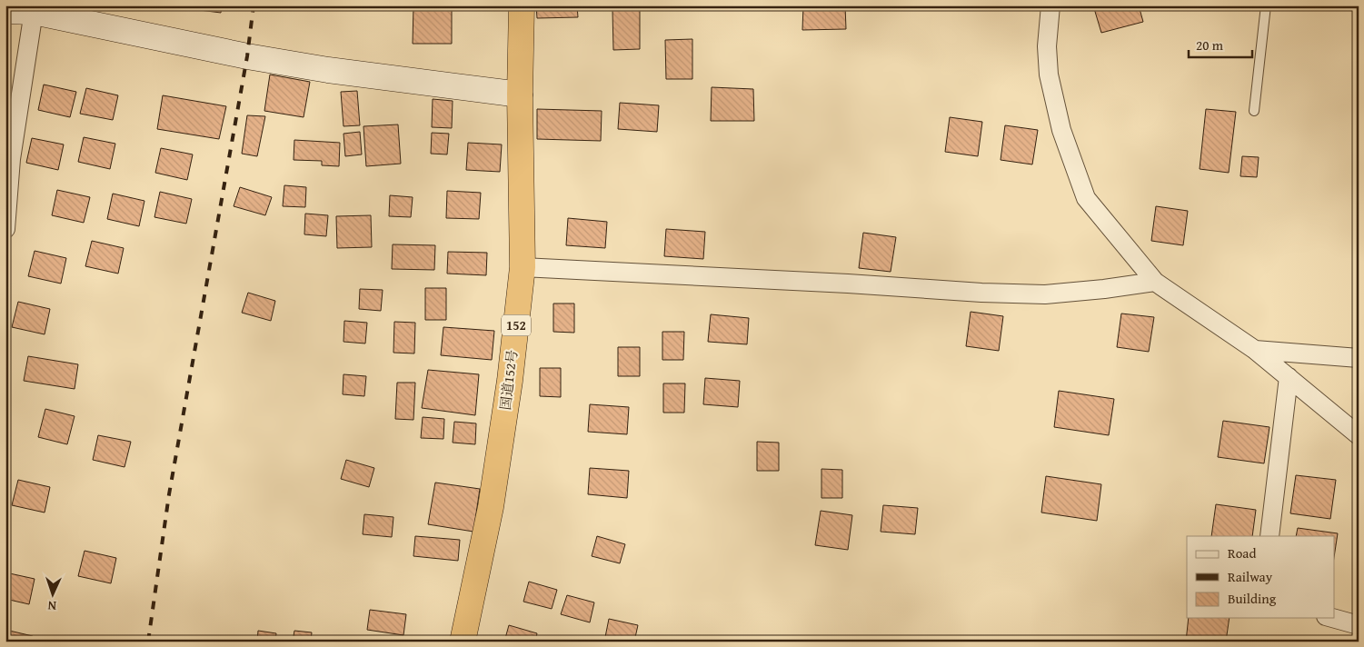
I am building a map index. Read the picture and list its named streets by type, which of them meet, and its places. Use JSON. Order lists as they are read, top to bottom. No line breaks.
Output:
{"streets":{"highway":["152","国道152号"]},"legend":["Road","Railway","Building"],"scale_bar":"20 m","north":"bottom"}
